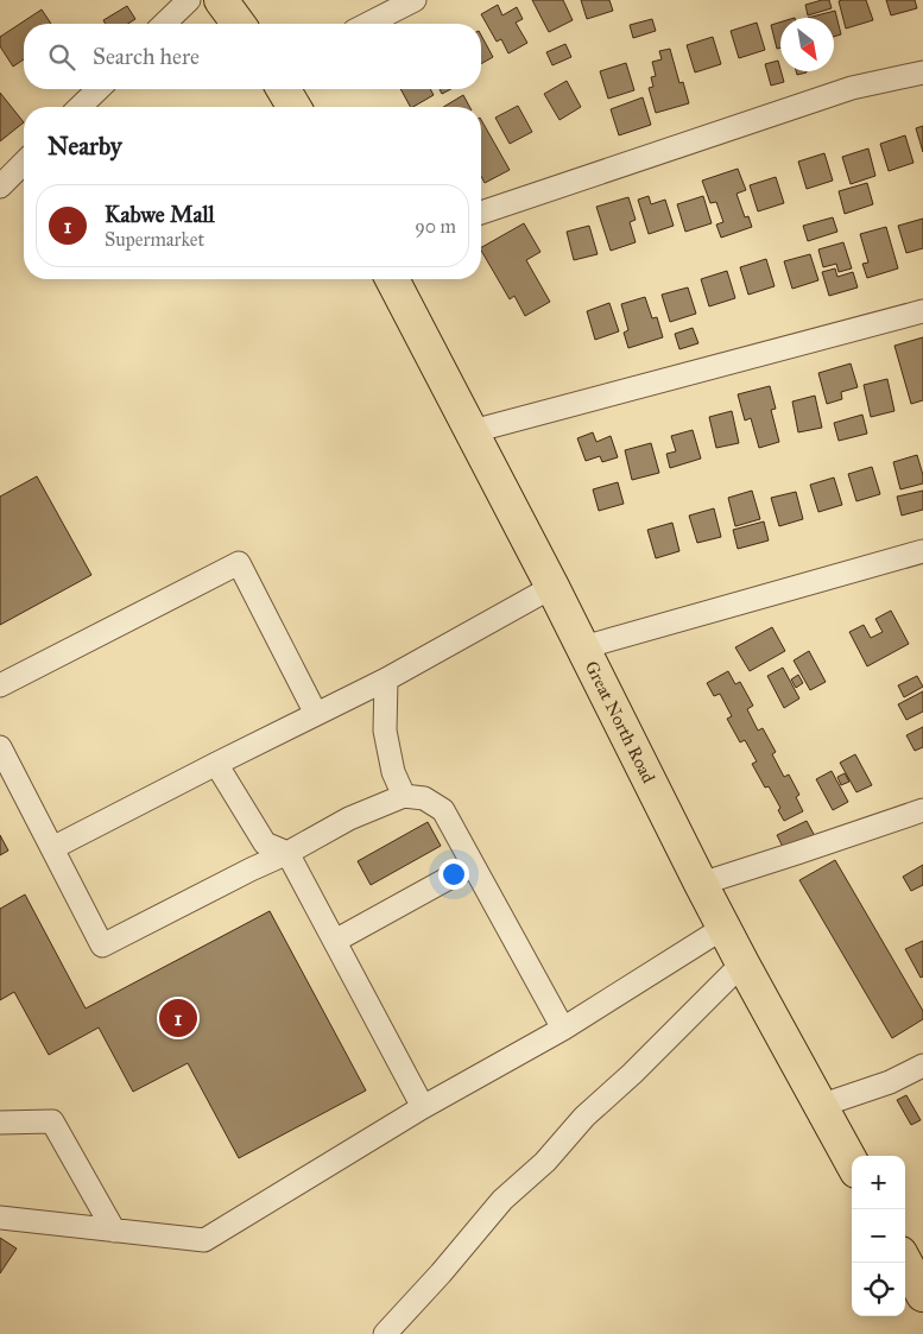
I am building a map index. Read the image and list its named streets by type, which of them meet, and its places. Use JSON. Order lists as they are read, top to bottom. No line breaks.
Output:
{"streets":{"highway":["Great North Road"]},"north":"bottom right","page":{"search":"Search here","heading":"Nearby","list":[{"mark":"1","name":"Kabwe Mall","note":"Supermarket","value":"90 m"}],"pins":"1","map_buttons":["+","−"]}}
